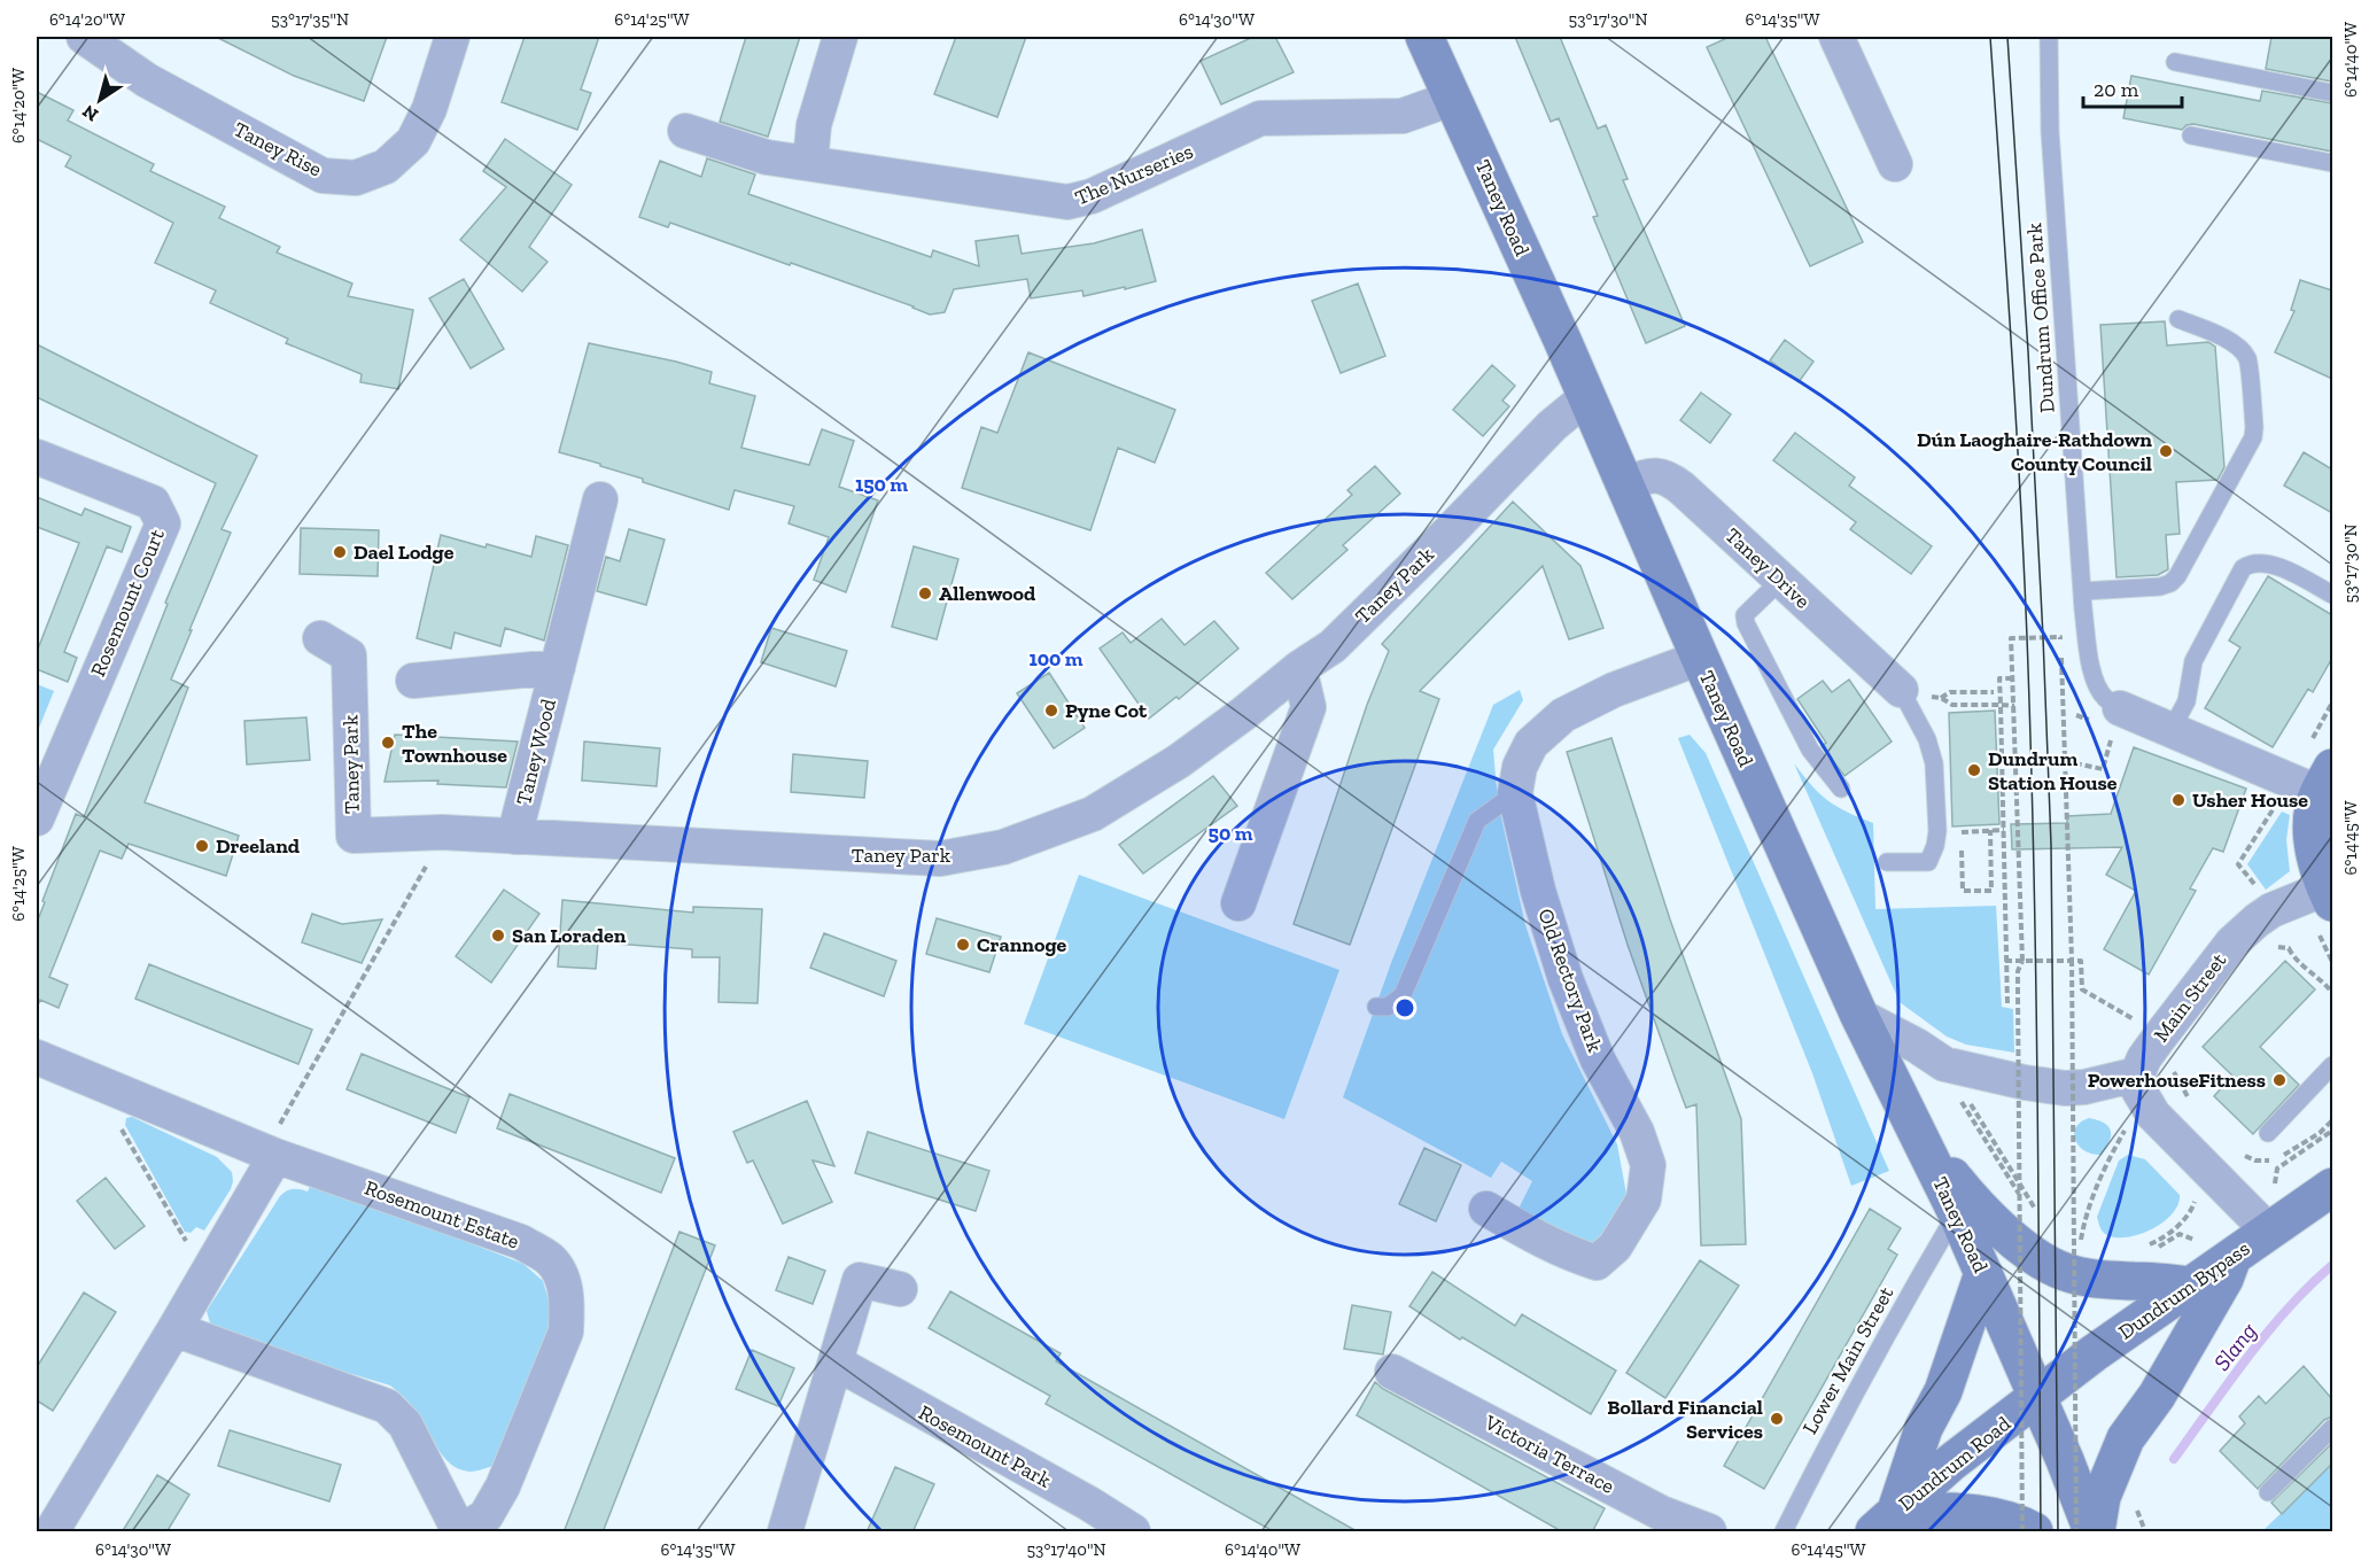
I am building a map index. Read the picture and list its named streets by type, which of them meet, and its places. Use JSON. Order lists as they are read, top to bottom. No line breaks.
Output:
{"streets":{"main road":["Taney Road","Main Street","Dundrum Bypass","Dundrum Road"],"street":["Taney Rise","The Nurseries","Taney Drive","Taney Park","Rosemount Court","Taney Wood","Old Rectory Park","Rosemount Estate","Rosemount Park","Victoria Terrace"],"lane":["Dundrum Office Park","Lower Main Street"]},"crossings":[["The Nurseries","Taney Road"],["Taney Road","Taney Drive"],["Taney Road","Taney Park"],["Taney Road","Old Rectory Park"],["Taney Road","Dundrum Bypass"],["Taney Road","Lower Main Street"],["Taney Road","Dundrum Road"],["Taney Park","Taney Wood"],["Dundrum Bypass","Dundrum Road"]],"water":["Slang"],"places":["Dún Laoghaire-Rathdown County Council","Dael Lodge","Allenwood","Pyne Cot","The Townhouse","Dundrum Station House","Usher House","Dreeland","San Loraden","Crannoge","PowerhouseFitness","Bollard Financial Services"],"scale_bar":"20 m","north":"bottom left","coordinates":["6°14'20\"W","53°17'35\"N","6°14'25\"W","6°14'30\"W","53°17'30\"N","6°14'35\"W","6°14'40\"W","6°14'45\"W","53°17'40\"N"],"rings":["150 m","100 m","50 m"]}
